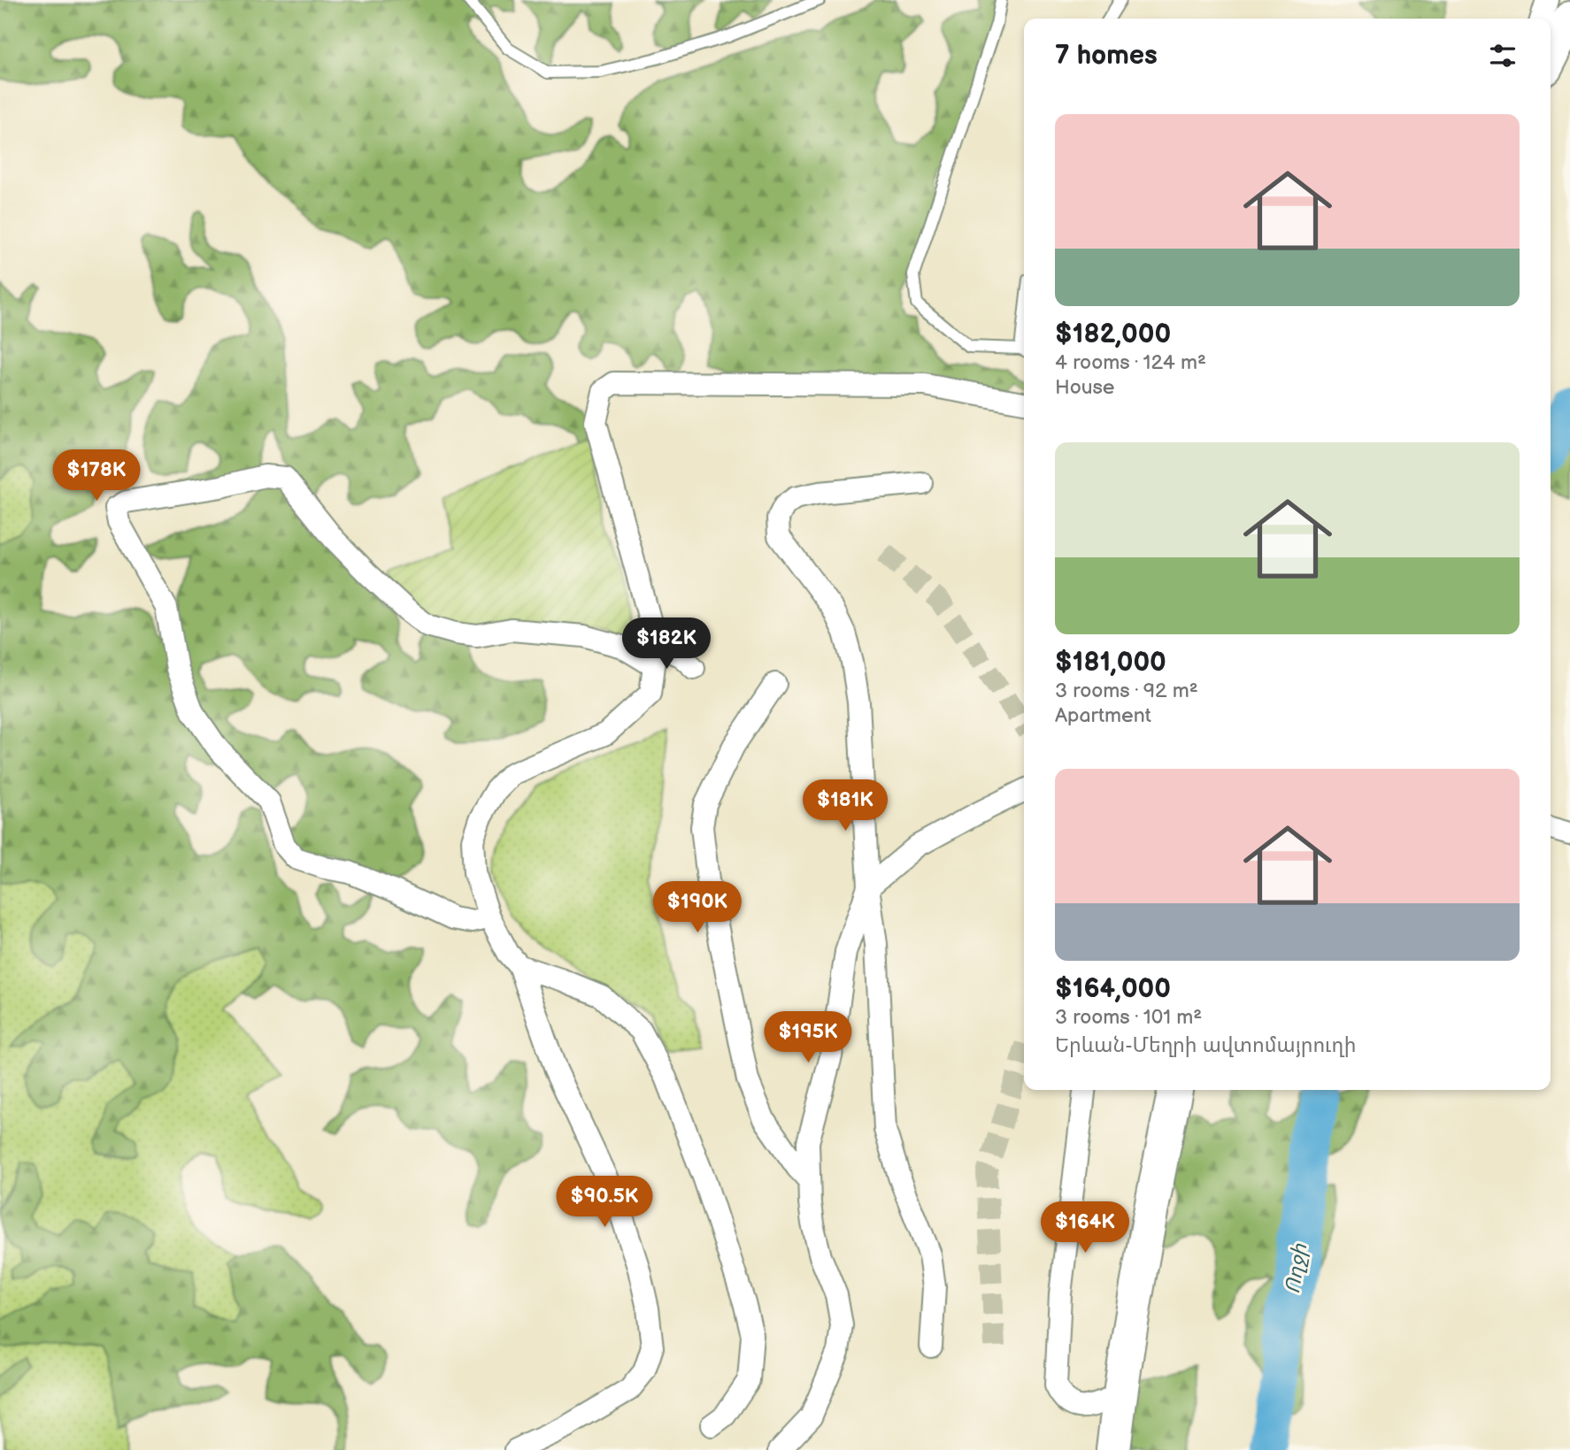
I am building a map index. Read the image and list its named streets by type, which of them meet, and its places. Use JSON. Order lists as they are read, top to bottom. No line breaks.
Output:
{"water":["Ողջի"],"page":{"heading":"7 homes","list":[{"name":"$182,000","note":"4 rooms · 124 m² · House"},{"name":"$181,000","note":"3 rooms · 92 m² · Apartment"},{"name":"$164,000","note":"3 rooms · 101 m² · Երևան-Մեղրի ավտոմայրուղի"}],"price":["$178K","$182K","$181K","$190K","$195K","$90.5K","$164K"]}}
